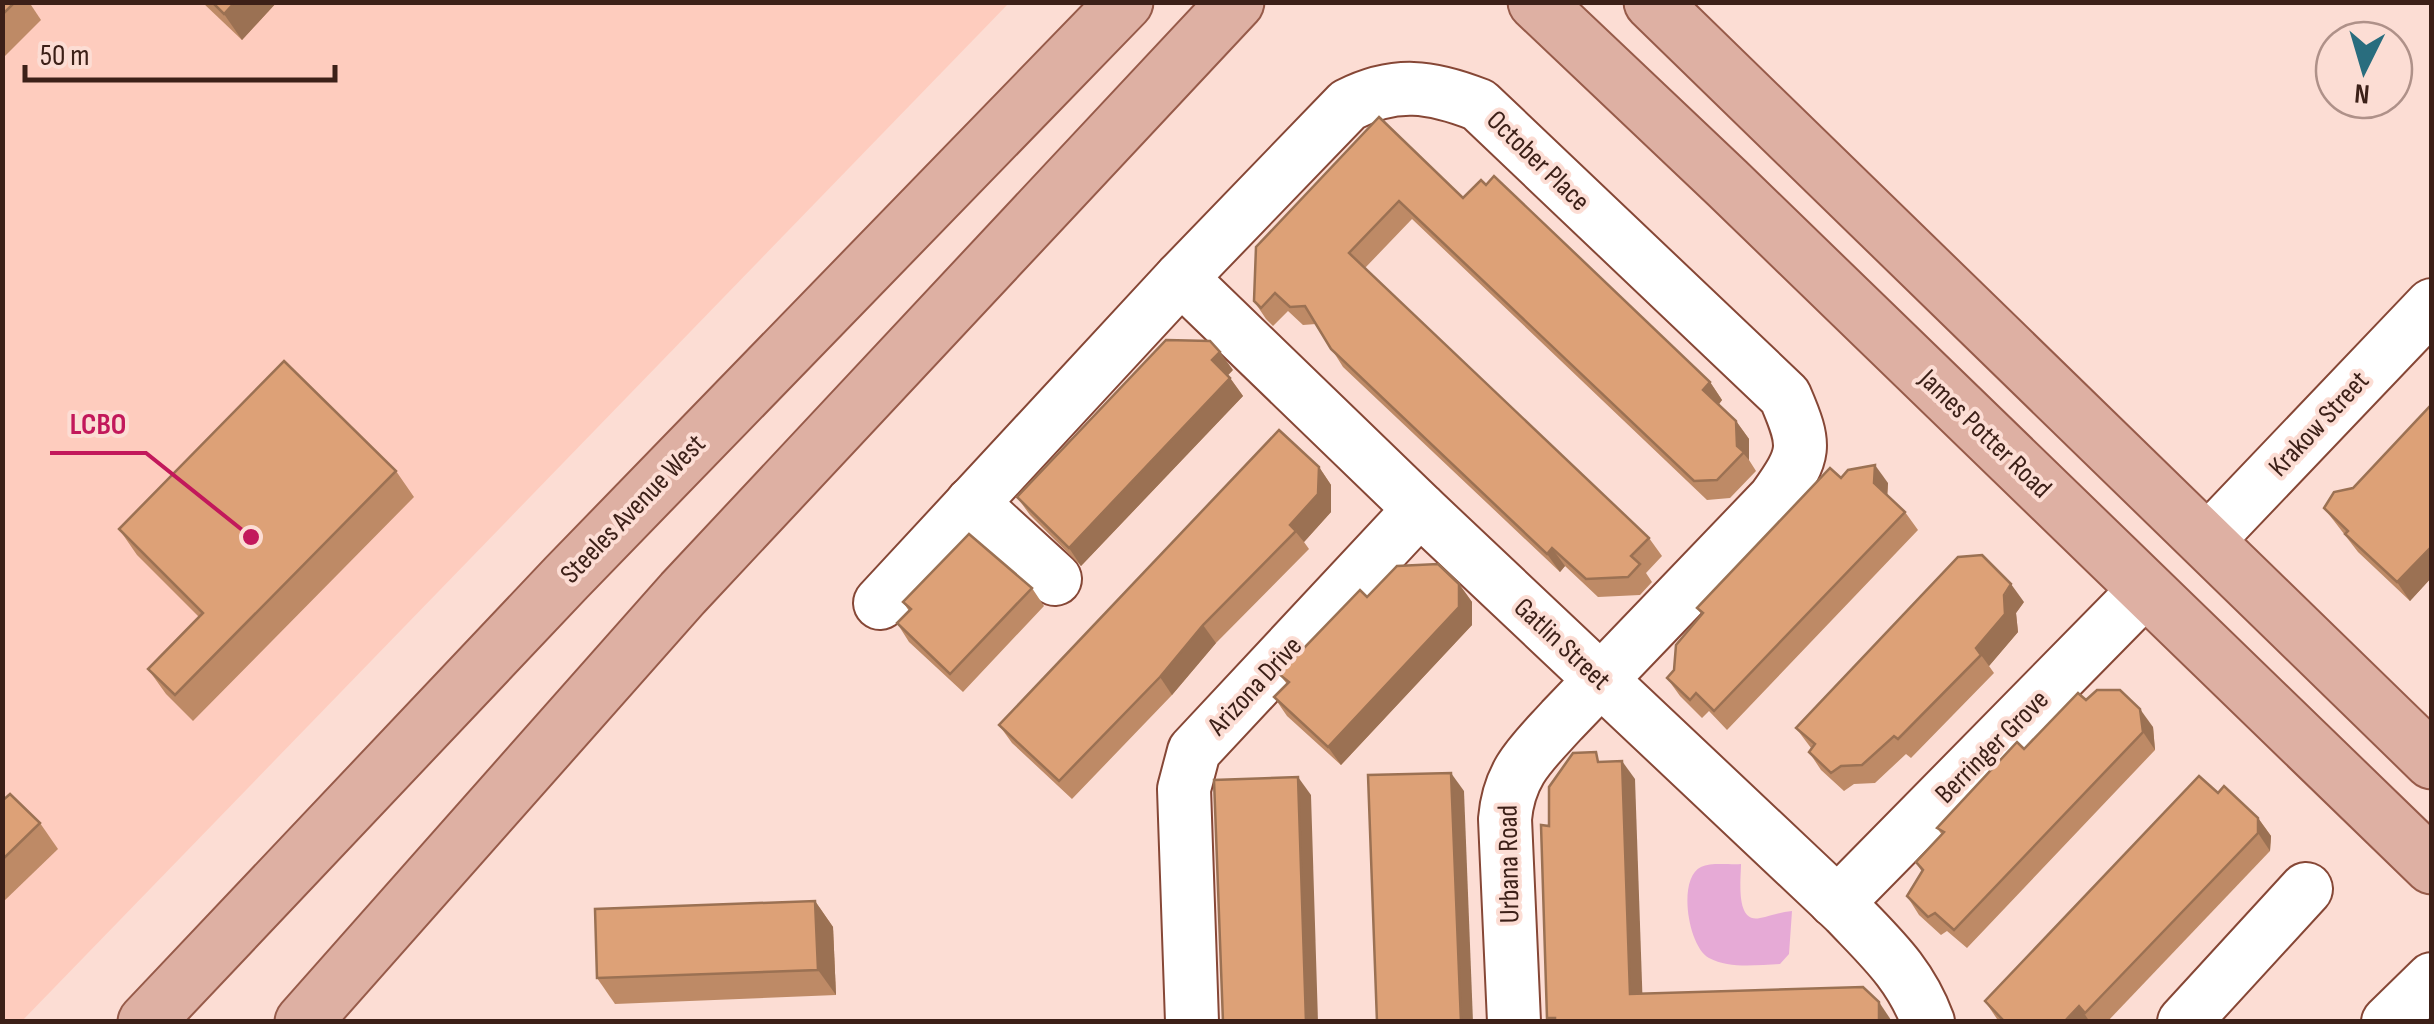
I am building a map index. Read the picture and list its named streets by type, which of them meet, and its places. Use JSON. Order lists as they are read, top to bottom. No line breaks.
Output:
{"streets":{"main road":["James Potter Road","Steeles Avenue West"],"street":["October Place","Krakow Street","Gatlin Street","Arizona Drive","Berringer Grove","Urbana Road"]},"crossings":[["October Place","Gatlin Street"],["October Place","Urbana Road"],["James Potter Road","Berringer Grove"],["Gatlin Street","Arizona Drive"],["Gatlin Street","Berringer Grove"],["Gatlin Street","Urbana Road"]],"places":["LCBO"],"scale_bar":"50 m","north":"bottom"}
